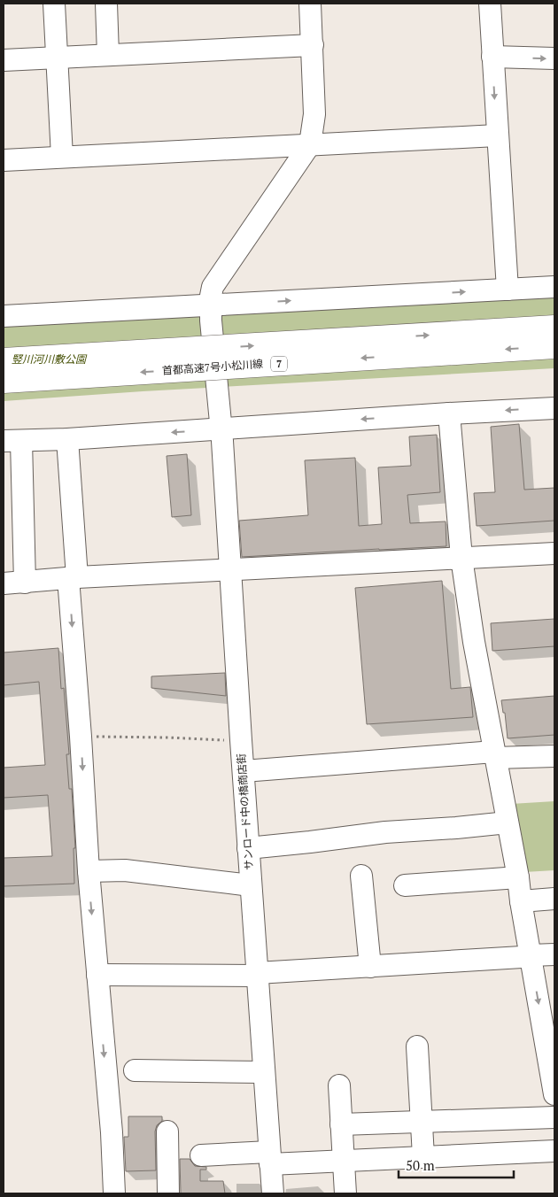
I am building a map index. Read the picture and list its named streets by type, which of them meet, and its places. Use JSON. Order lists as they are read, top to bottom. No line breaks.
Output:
{"streets":{"highway":["7","首都高速7号小松川線"],"street":["サンロード中の橋商店街"]},"parks":["竪川河川敷公園"],"scale_bar":"50 m"}
